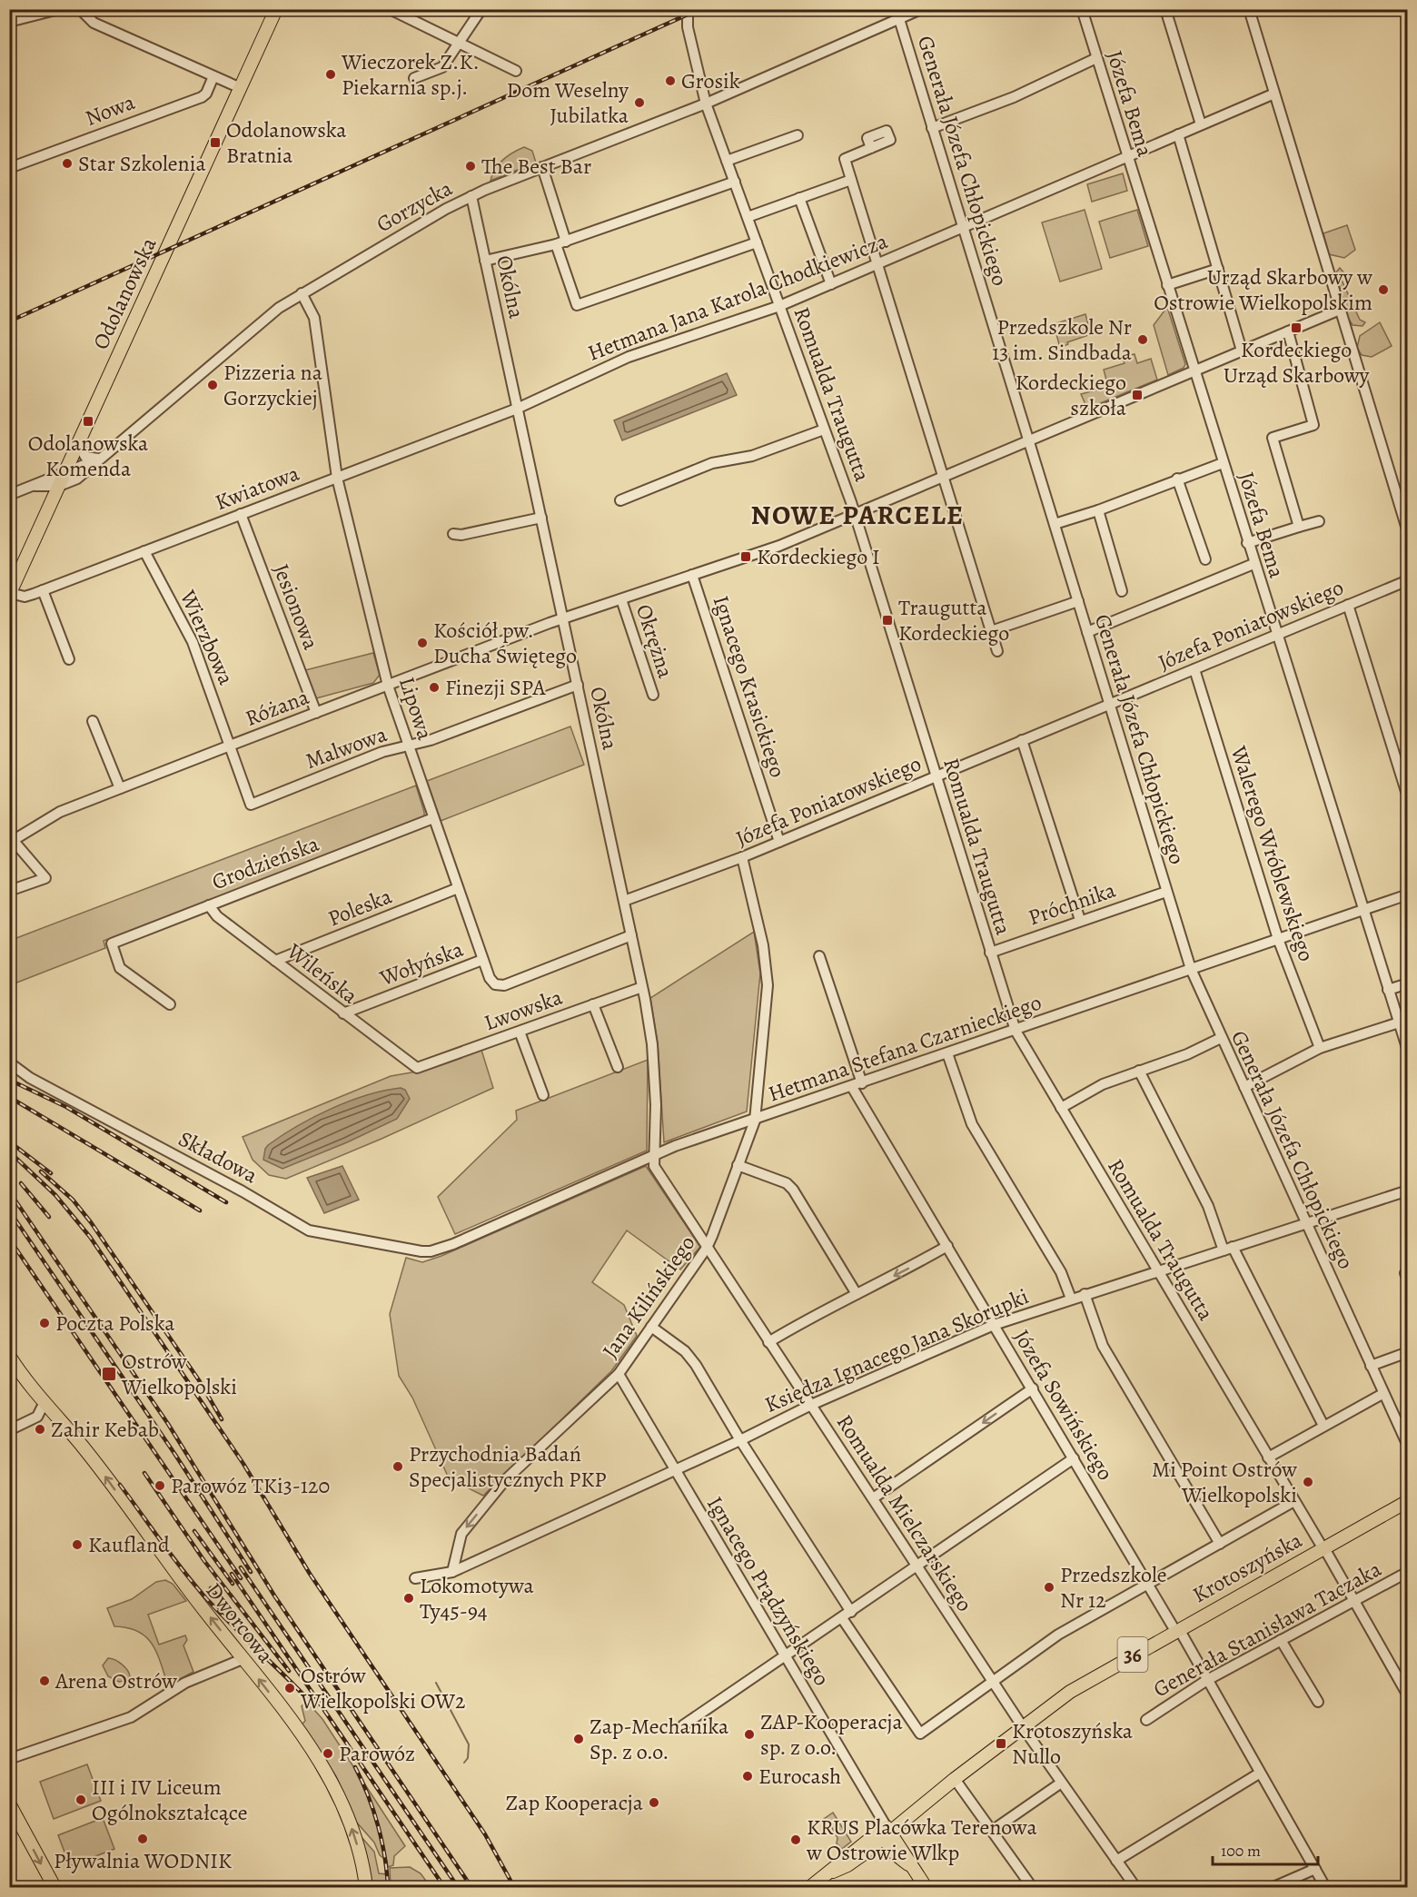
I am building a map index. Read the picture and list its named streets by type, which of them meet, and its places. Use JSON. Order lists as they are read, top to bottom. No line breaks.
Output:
{"streets":{"main road":["Odolanowska","Krotoszyńska","Dworcowa","36"],"street":["Józefa Bema","Nowa","Generała Józefa Chłopickiego","Gorzycka","Okólna","Hetmana Jana Karola Chodkiewicza","Romualda Traugutta","Kwiatowa","Jesionowa","Józefa Poniatowskiego","Wierzbowa","Okrężna","Ignacego Krasickiego","Różana","Lipowa","Malwowa","Walerego Wróblewskiego","Grodzieńska","Próchnika","Poleska","Wołyńska","Wileńska","Lwowska","Hetmana Stefana Czarnieckiego","Składowa","Jana Kilińskiego","Księdza Ignacego Jana Skorupki","Józefa Sowińskiego","Romualda Mielczarskiego","Ignacego Prądzyńskiego","Generała Stanisława Taczaka"]},"crossings":[["Józefa Bema","Hetmana Jana Karola Chodkiewicza"],["Józefa Bema","Józefa Poniatowskiego"],["Józefa Bema","Różana"],["Józefa Bema","Hetmana Stefana Czarnieckiego"],["Generała Józefa Chłopickiego","Gorzycka"],["Generała Józefa Chłopickiego","Hetmana Jana Karola Chodkiewicza"],["Generała Józefa Chłopickiego","Józefa Poniatowskiego"],["Generała Józefa Chłopickiego","Różana"],["Generała Józefa Chłopickiego","Próchnika"],["Generała Józefa Chłopickiego","Hetmana Stefana Czarnieckiego"],["Generała Józefa Chłopickiego","Księdza Ignacego Jana Skorupki"],["Gorzycka","Okólna"],["Gorzycka","Odolanowska"],["Gorzycka","Romualda Traugutta"],["Gorzycka","Lipowa"],["Okólna","Hetmana Jana Karola Chodkiewicza"],["Okólna","Kwiatowa"],["Okólna","Józefa Poniatowskiego"],["Okólna","Różana"],["Okólna","Lipowa"],["Okólna","Malwowa"],["Okólna","Lwowska"],["Okólna","Hetmana Stefana Czarnieckiego"],["Okólna","Romualda Mielczarskiego"],["Odolanowska","Kwiatowa"],["Hetmana Jana Karola Chodkiewicza","Romualda Traugutta"],["Hetmana Jana Karola Chodkiewicza","Kwiatowa"],["Romualda Traugutta","Józefa Poniatowskiego"],["Romualda Traugutta","Różana"],["Romualda Traugutta","Próchnika"],["Romualda Traugutta","Hetmana Stefana Czarnieckiego"],["Romualda Traugutta","Księdza Ignacego Jana Skorupki"],["Romualda Traugutta","Krotoszyńska"],["Romualda Traugutta","Generała Stanisława Taczaka"],["Kwiatowa","Jesionowa"],["Kwiatowa","Wierzbowa"],["Kwiatowa","Lipowa"],["Jesionowa","Różana"],["Józefa Poniatowskiego","Ignacego Krasickiego"],["Józefa Poniatowskiego","Walerego Wróblewskiego"],["Józefa Poniatowskiego","Jana Kilińskiego"],["Wierzbowa","Różana"],["Wierzbowa","Malwowa"],["Okrężna","Różana"],["Ignacego Krasickiego","Różana"],["Różana","Lipowa"],["Lipowa","Malwowa"],["Lipowa","Grodzieńska"],["Lipowa","Poleska"],["Lipowa","Wołyńska"],["Walerego Wróblewskiego","Hetmana Stefana Czarnieckiego"],["Grodzieńska","Wileńska"],["Poleska","Wileńska"],["Wołyńska","Wileńska"],["Wileńska","Lwowska"],["Hetmana Stefana Czarnieckiego","Składowa"],["Hetmana Stefana Czarnieckiego","Jana Kilińskiego"],["Hetmana Stefana Czarnieckiego","Józefa Sowińskiego"],["Hetmana Stefana Czarnieckiego","Romualda Mielczarskiego"],["Jana Kilińskiego","Księdza Ignacego Jana Skorupki"],["Jana Kilińskiego","Romualda Mielczarskiego"],["Jana Kilińskiego","Ignacego Prądzyńskiego"],["Księdza Ignacego Jana Skorupki","Józefa Sowińskiego"],["Księdza Ignacego Jana Skorupki","Romualda Mielczarskiego"],["Księdza Ignacego Jana Skorupki","Ignacego Prądzyńskiego"],["Józefa Sowińskiego","Krotoszyńska"],["Józefa Sowińskiego","Generała Stanisława Taczaka"],["Romualda Mielczarskiego","Krotoszyńska"],["Krotoszyńska","Ignacego Prądzyńskiego"]],"one_way":["Dworcowa"],"districts":["NOWE PARCELE"],"places":{"other":["Wieczorek Z.K. Piekarnia sp.j.","Grosik","Dom Weselny Jubilatka","Star Szkolenia","The Best Bar","Urząd Skarbowy w Ostrowie Wielkopolskim","Przedszkole Nr 13 im. Sindbada","Pizzeria na Gorzyckiej","Kościół pw. Ducha Świętego","Finezji SPA","Poczta Polska","Zahir Kebab","Przychodnia Badań Specjalistycznych PKP","Mi Point Ostrów Wielkopolski","Parowóz TKi3-120","Kaufland","Przedszkole Nr 12","Lokomotywa Ty45-94","Arena Ostrów","Ostrów Wielkopolski OW2","ZAP-Kooperacja sp. z o.o.","Zap-Mechanika Sp. z o.o.","Parowóz","Eurocash","III i IV Liceum Ogólnokształcące","Zap Kooperacja","Pływalnia WODNIK","KRUS Placówka Terenowa w Ostrowie Wlkp"],"transit":["Odolanowska Bratnia","Kordeckiego Urząd Skarbowy","Kordeckiego szkoła","Odolanowska Komenda","Kordeckiego I","Traugutta Kordeckiego","Ostrów Wielkopolski","Krotoszyńska Nullo"]},"scale_bar":"100 m"}
